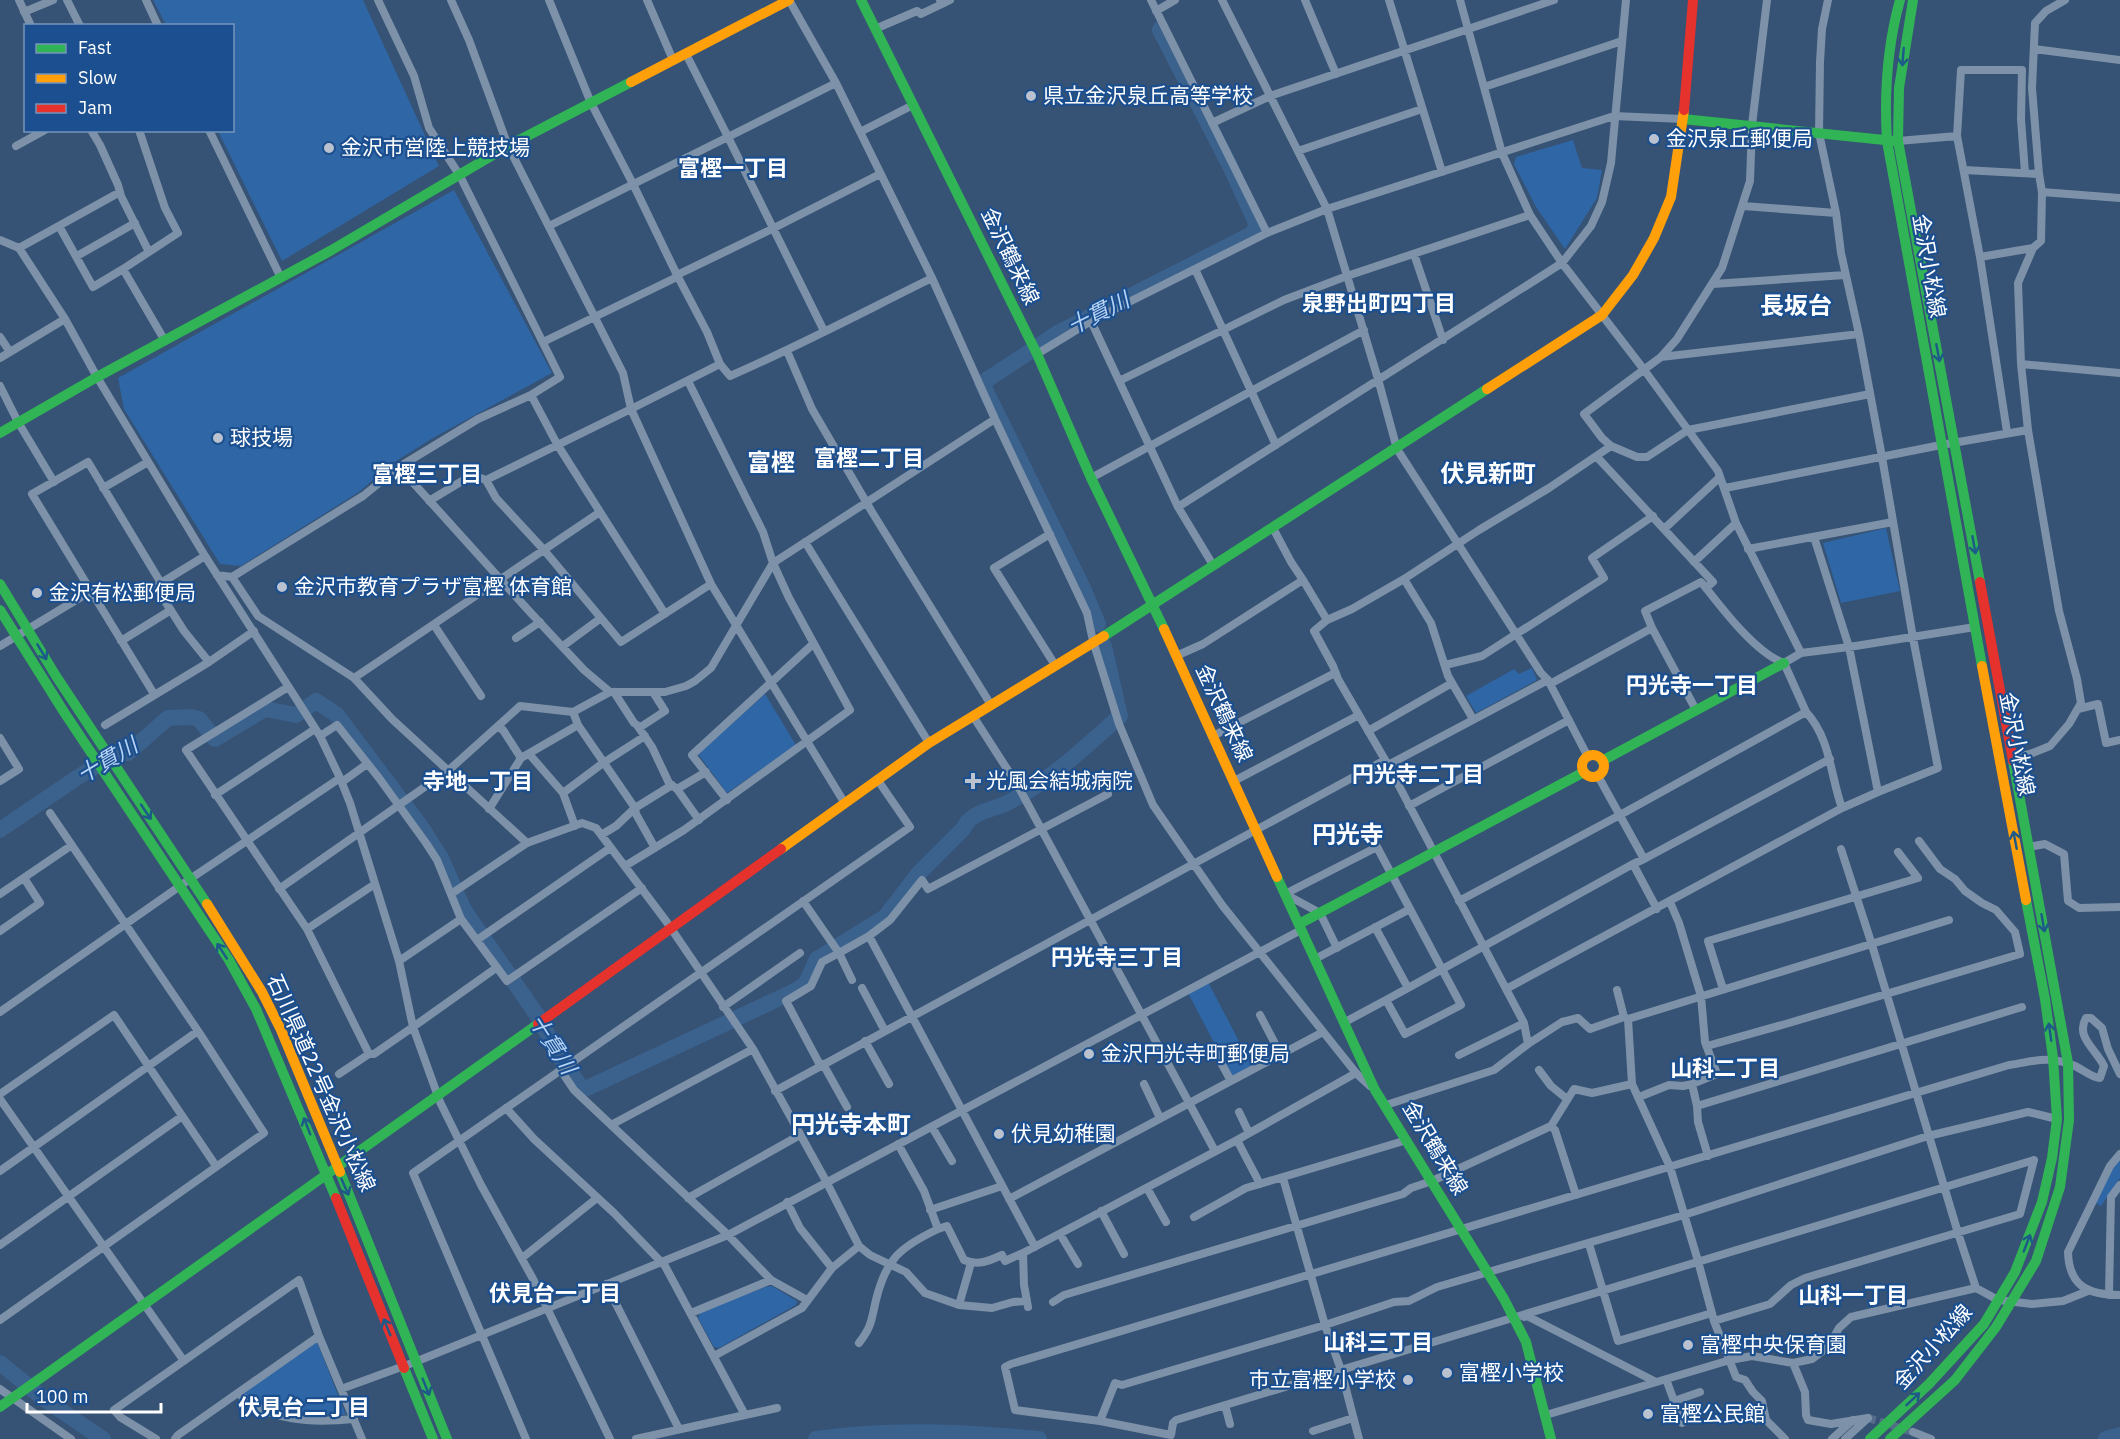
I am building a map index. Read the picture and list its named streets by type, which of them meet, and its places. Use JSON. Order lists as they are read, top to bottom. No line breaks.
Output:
{"streets":{"main road":["金沢鶴来線","金沢小松線","石川県道22号金沢小松線"]},"districts":["富樫一丁目","泉野出町四丁目","長坂台","富樫二丁目","富樫","富樫三丁目","伏見新町","円光寺一丁目","円光寺二丁目","寺地一丁目","円光寺","円光寺三丁目","山科二丁目","円光寺本町","伏見台一丁目","山科一丁目","山科三丁目","伏見台二丁目"],"water":["十貫川"],"places":{"other":["県立金沢泉丘高等学校","金沢泉丘郵便局","金沢市営陸上競技場","球技場","金沢市教育プラザ富樫 体育館","金沢有松郵便局","金沢円光寺町郵便局","伏見幼稚園","富樫中央保育園","富樫小学校","市立富樫小学校","富樫公民館"],"health":["光風会結城病院"]},"legend":["Fast","Slow","Jam"],"scale_bar":"100 m"}
